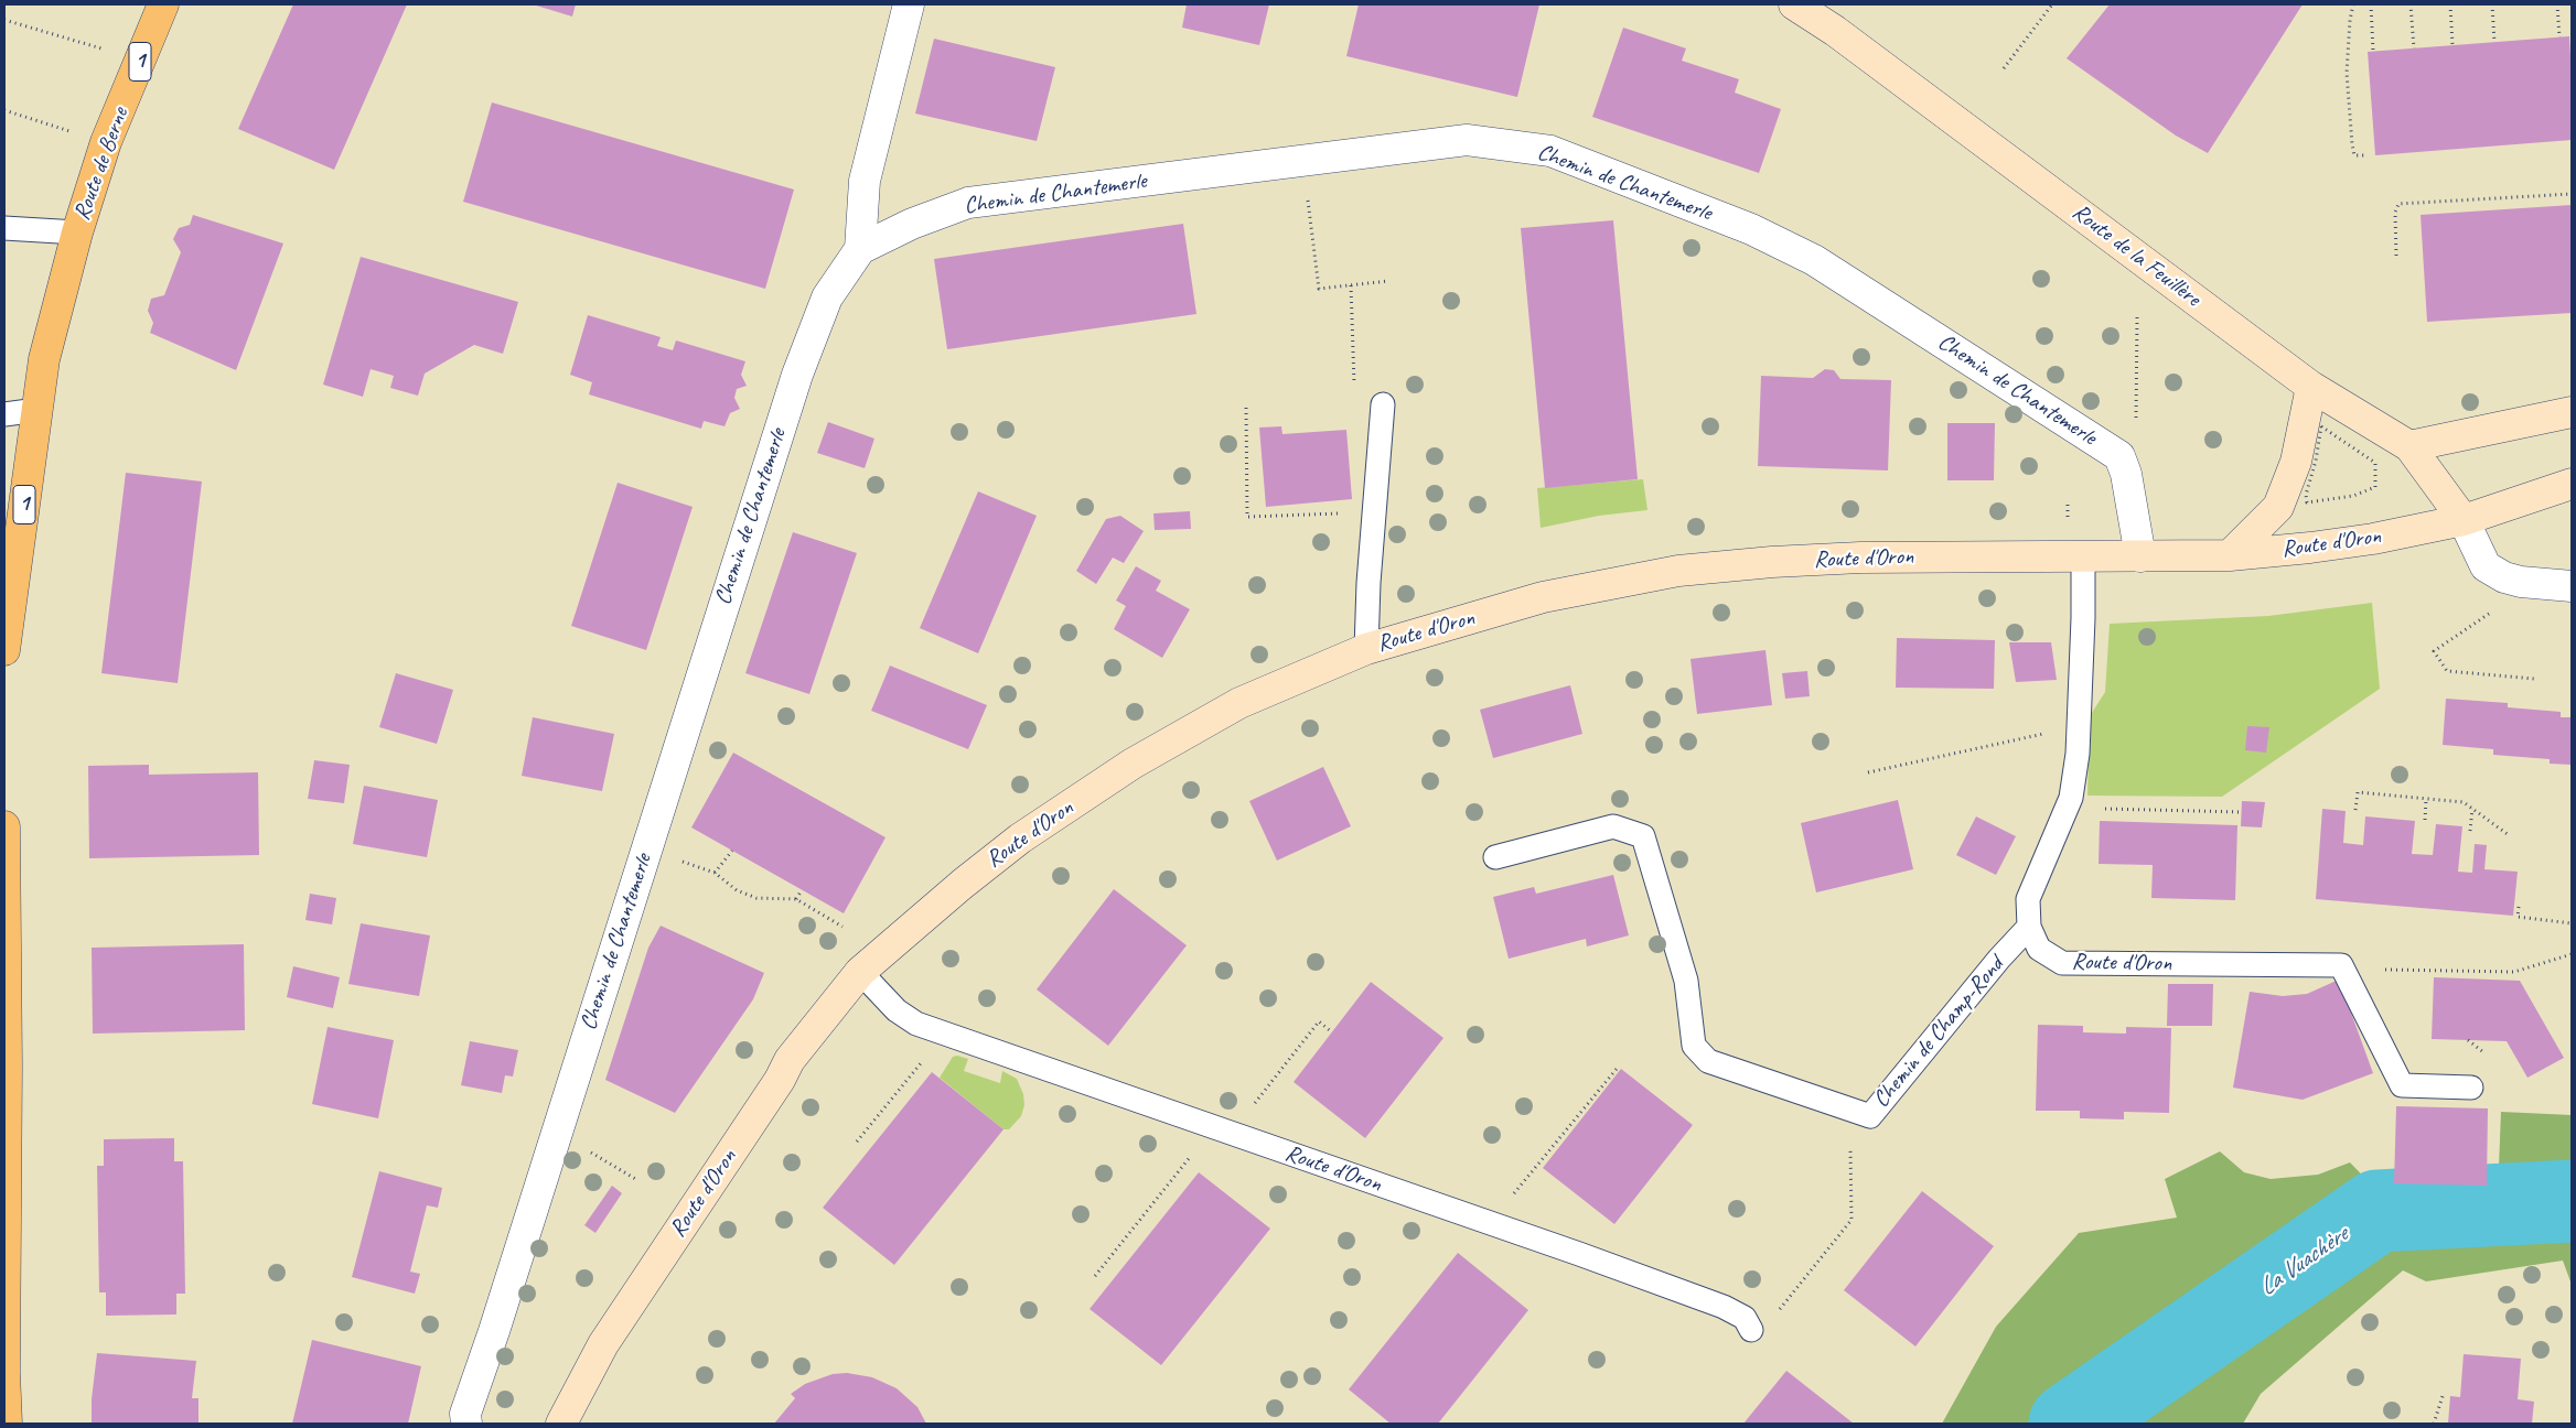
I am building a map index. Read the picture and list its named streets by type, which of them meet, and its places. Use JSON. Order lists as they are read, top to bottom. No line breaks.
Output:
{"streets":{"main road":["1","Route de Berne"],"street":["Chemin de Chantemerle","Route de la Feuillère","Route d'Oron"],"lane":["Chemin de Champ-Rond"]},"crossings":[["Chemin de Chantemerle","Route d'Oron"],["Route de la Feuillère","Route d'Oron"],["Route d'Oron","Chemin de Champ-Rond"]],"water":["La Vuachère"]}
